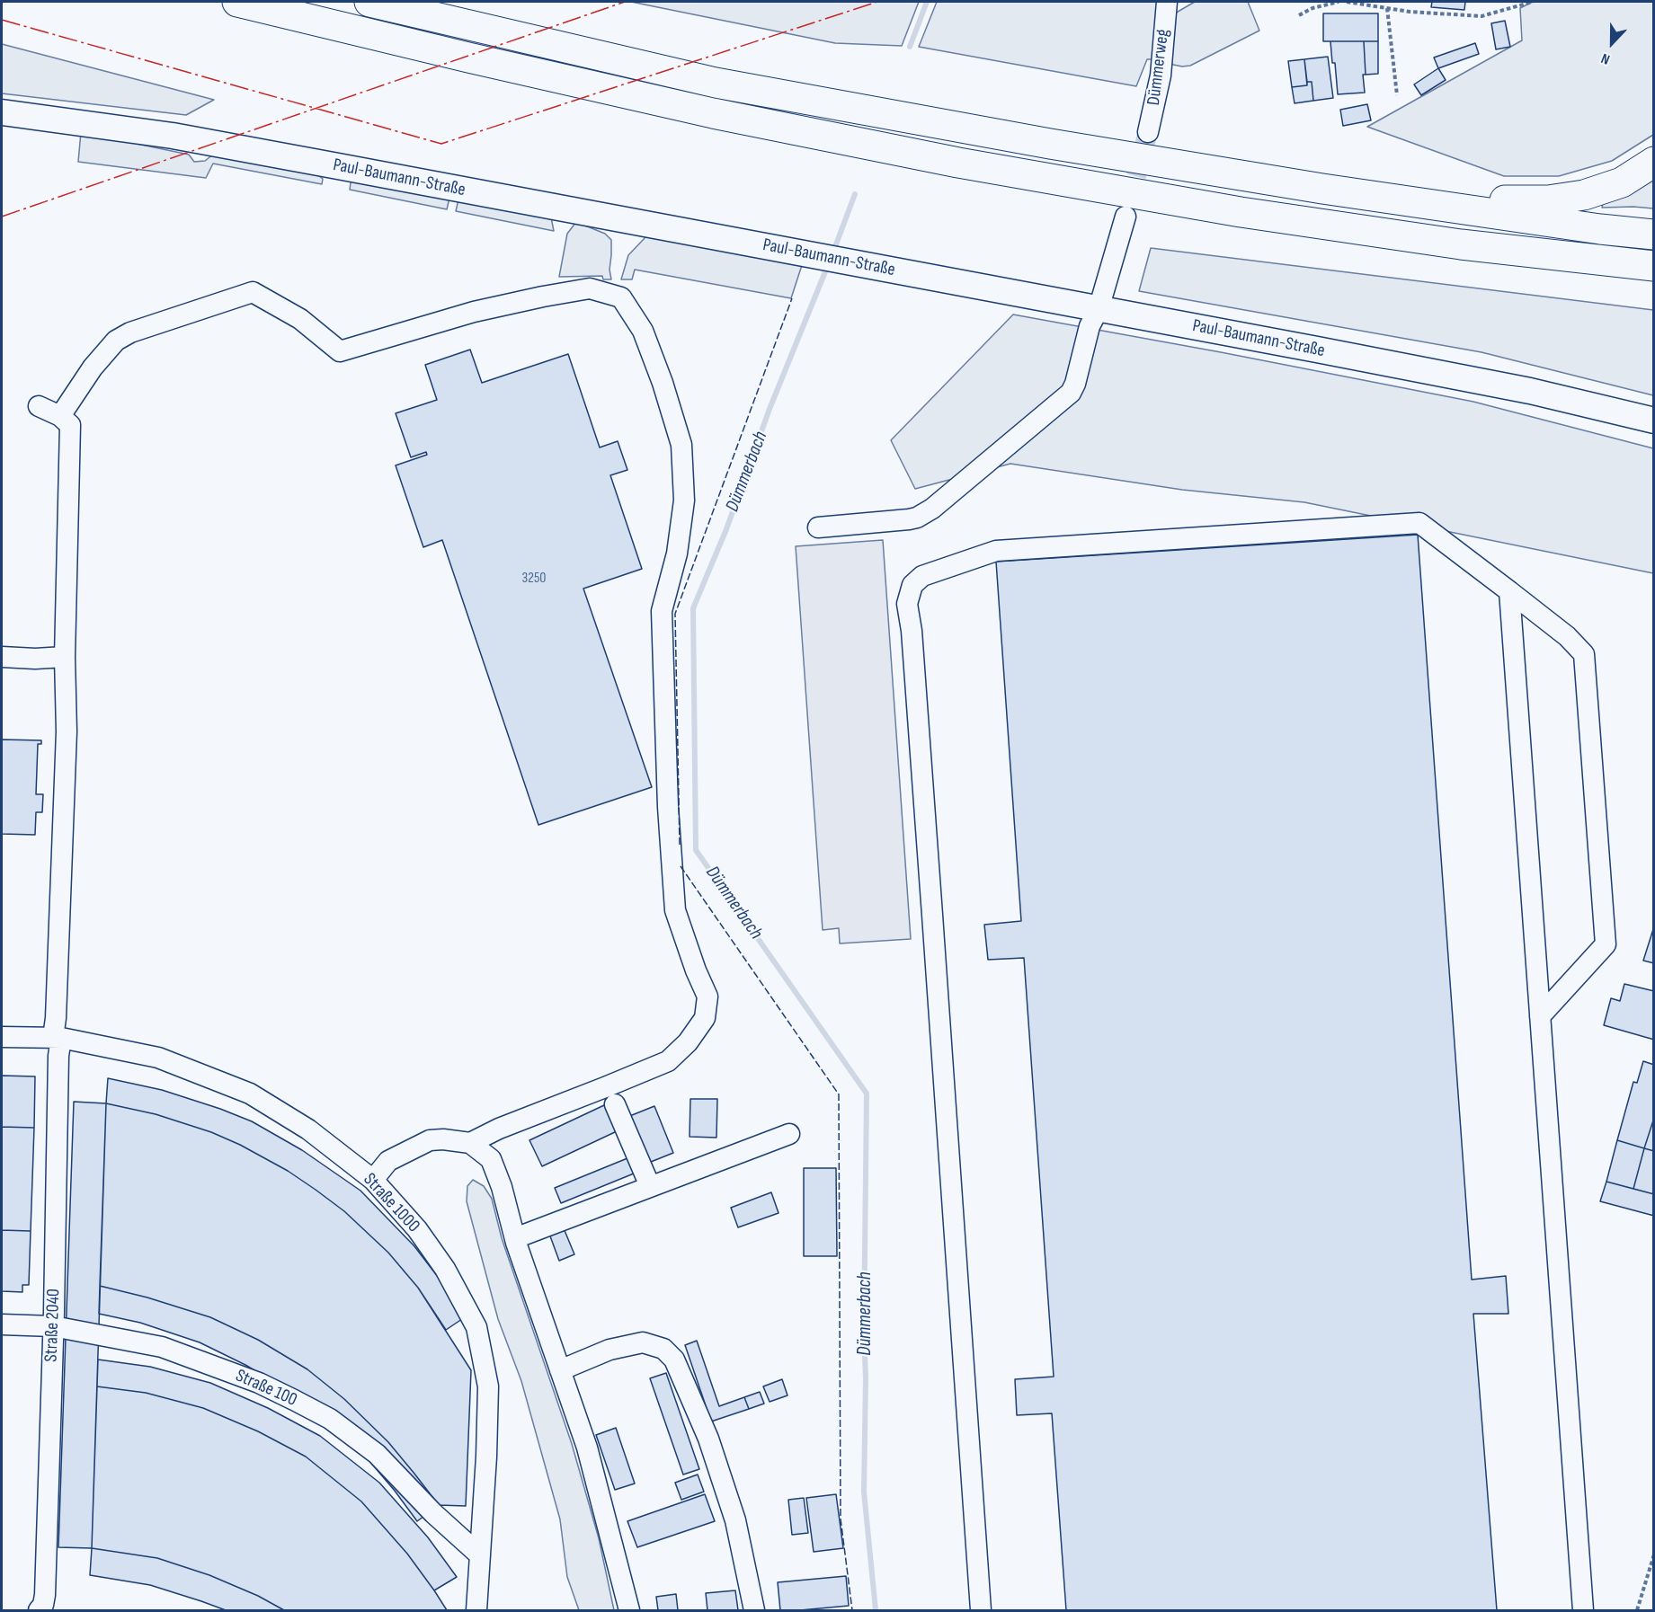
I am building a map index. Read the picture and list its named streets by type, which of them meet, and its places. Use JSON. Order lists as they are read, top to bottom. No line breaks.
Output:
{"streets":{"main road":["Paul-Baumann-Straße"],"street":["Dümmerweg","Straße 1000","Straße 2040","Straße 100"]},"crossings":[["Straße 1000","Straße 2040"],["Straße 1000","Straße 100"],["Straße 2040","Straße 100"]],"water":["Dümmerbach"],"house_numbers":["3250"],"north":"bottom"}
